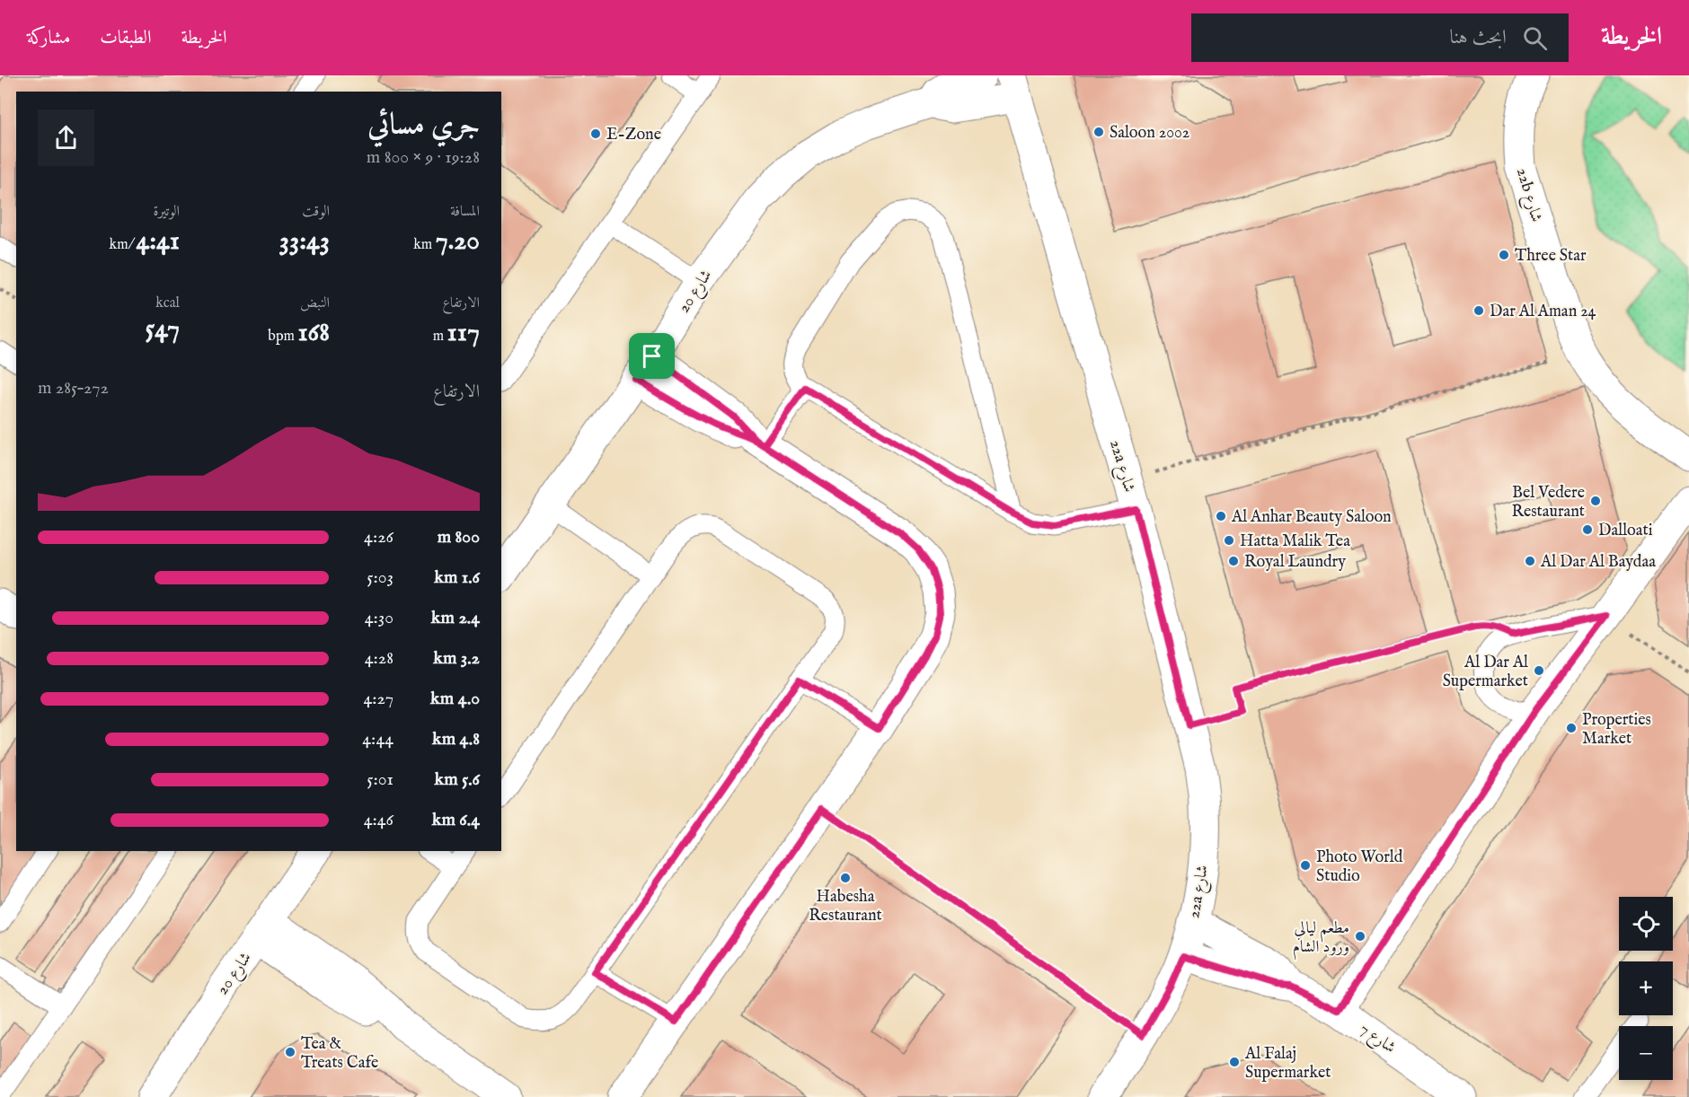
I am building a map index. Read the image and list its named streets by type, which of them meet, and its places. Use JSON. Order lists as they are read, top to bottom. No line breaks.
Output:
{"streets":{"street":["22b شارع","شارع 20","22a شارع","شارع 7"]},"crossings":[["شارع 20","22a شارع"],["22a شارع","شارع 7"]],"places":["Saloon 2002","E-Zone","Three Star","Dar Al Aman 24","Bel Vedere Restaurant","Al Anhar Beauty Saloon","Dalloati","Hatta Malik Tea","Royal Laundry","Al Dar Al Baydaa","Al Dar Al Supermarket","Properties Market","Photo World Studio","Habesha Restaurant","مطعم ليالي ورود الشام","Tea & Treats Cafe","Al Falaj Supermarket"],"page":{"header":"الخريطة","search":"ابحث هنا","nav":["الخريطة","الطبقات","مشاركة"],"heading":["جري مسائي","19:28 · 9 × 800 m"],"stats":[["المسافة","7.20 km"],["الوقت","33:43"],["الوتيرة","4:41 /km"],["الارتفاع","117 m"],["النبض","168 bpm"],["kcal","547"]],"chart":["الارتفاع","272–285 m"],"list":[{"name":"800 m","note":"4:26"},{"name":"1.6 km","note":"5:03"},{"name":"2.4 km","note":"4:30"},{"name":"3.2 km","note":"4:28"},{"name":"4.0 km","note":"4:27"},{"name":"4.8 km","note":"4:44"},{"name":"5.6 km","note":"5:01"},{"name":"6.4 km","note":"4:46"}],"map_buttons":["+","−"]}}
